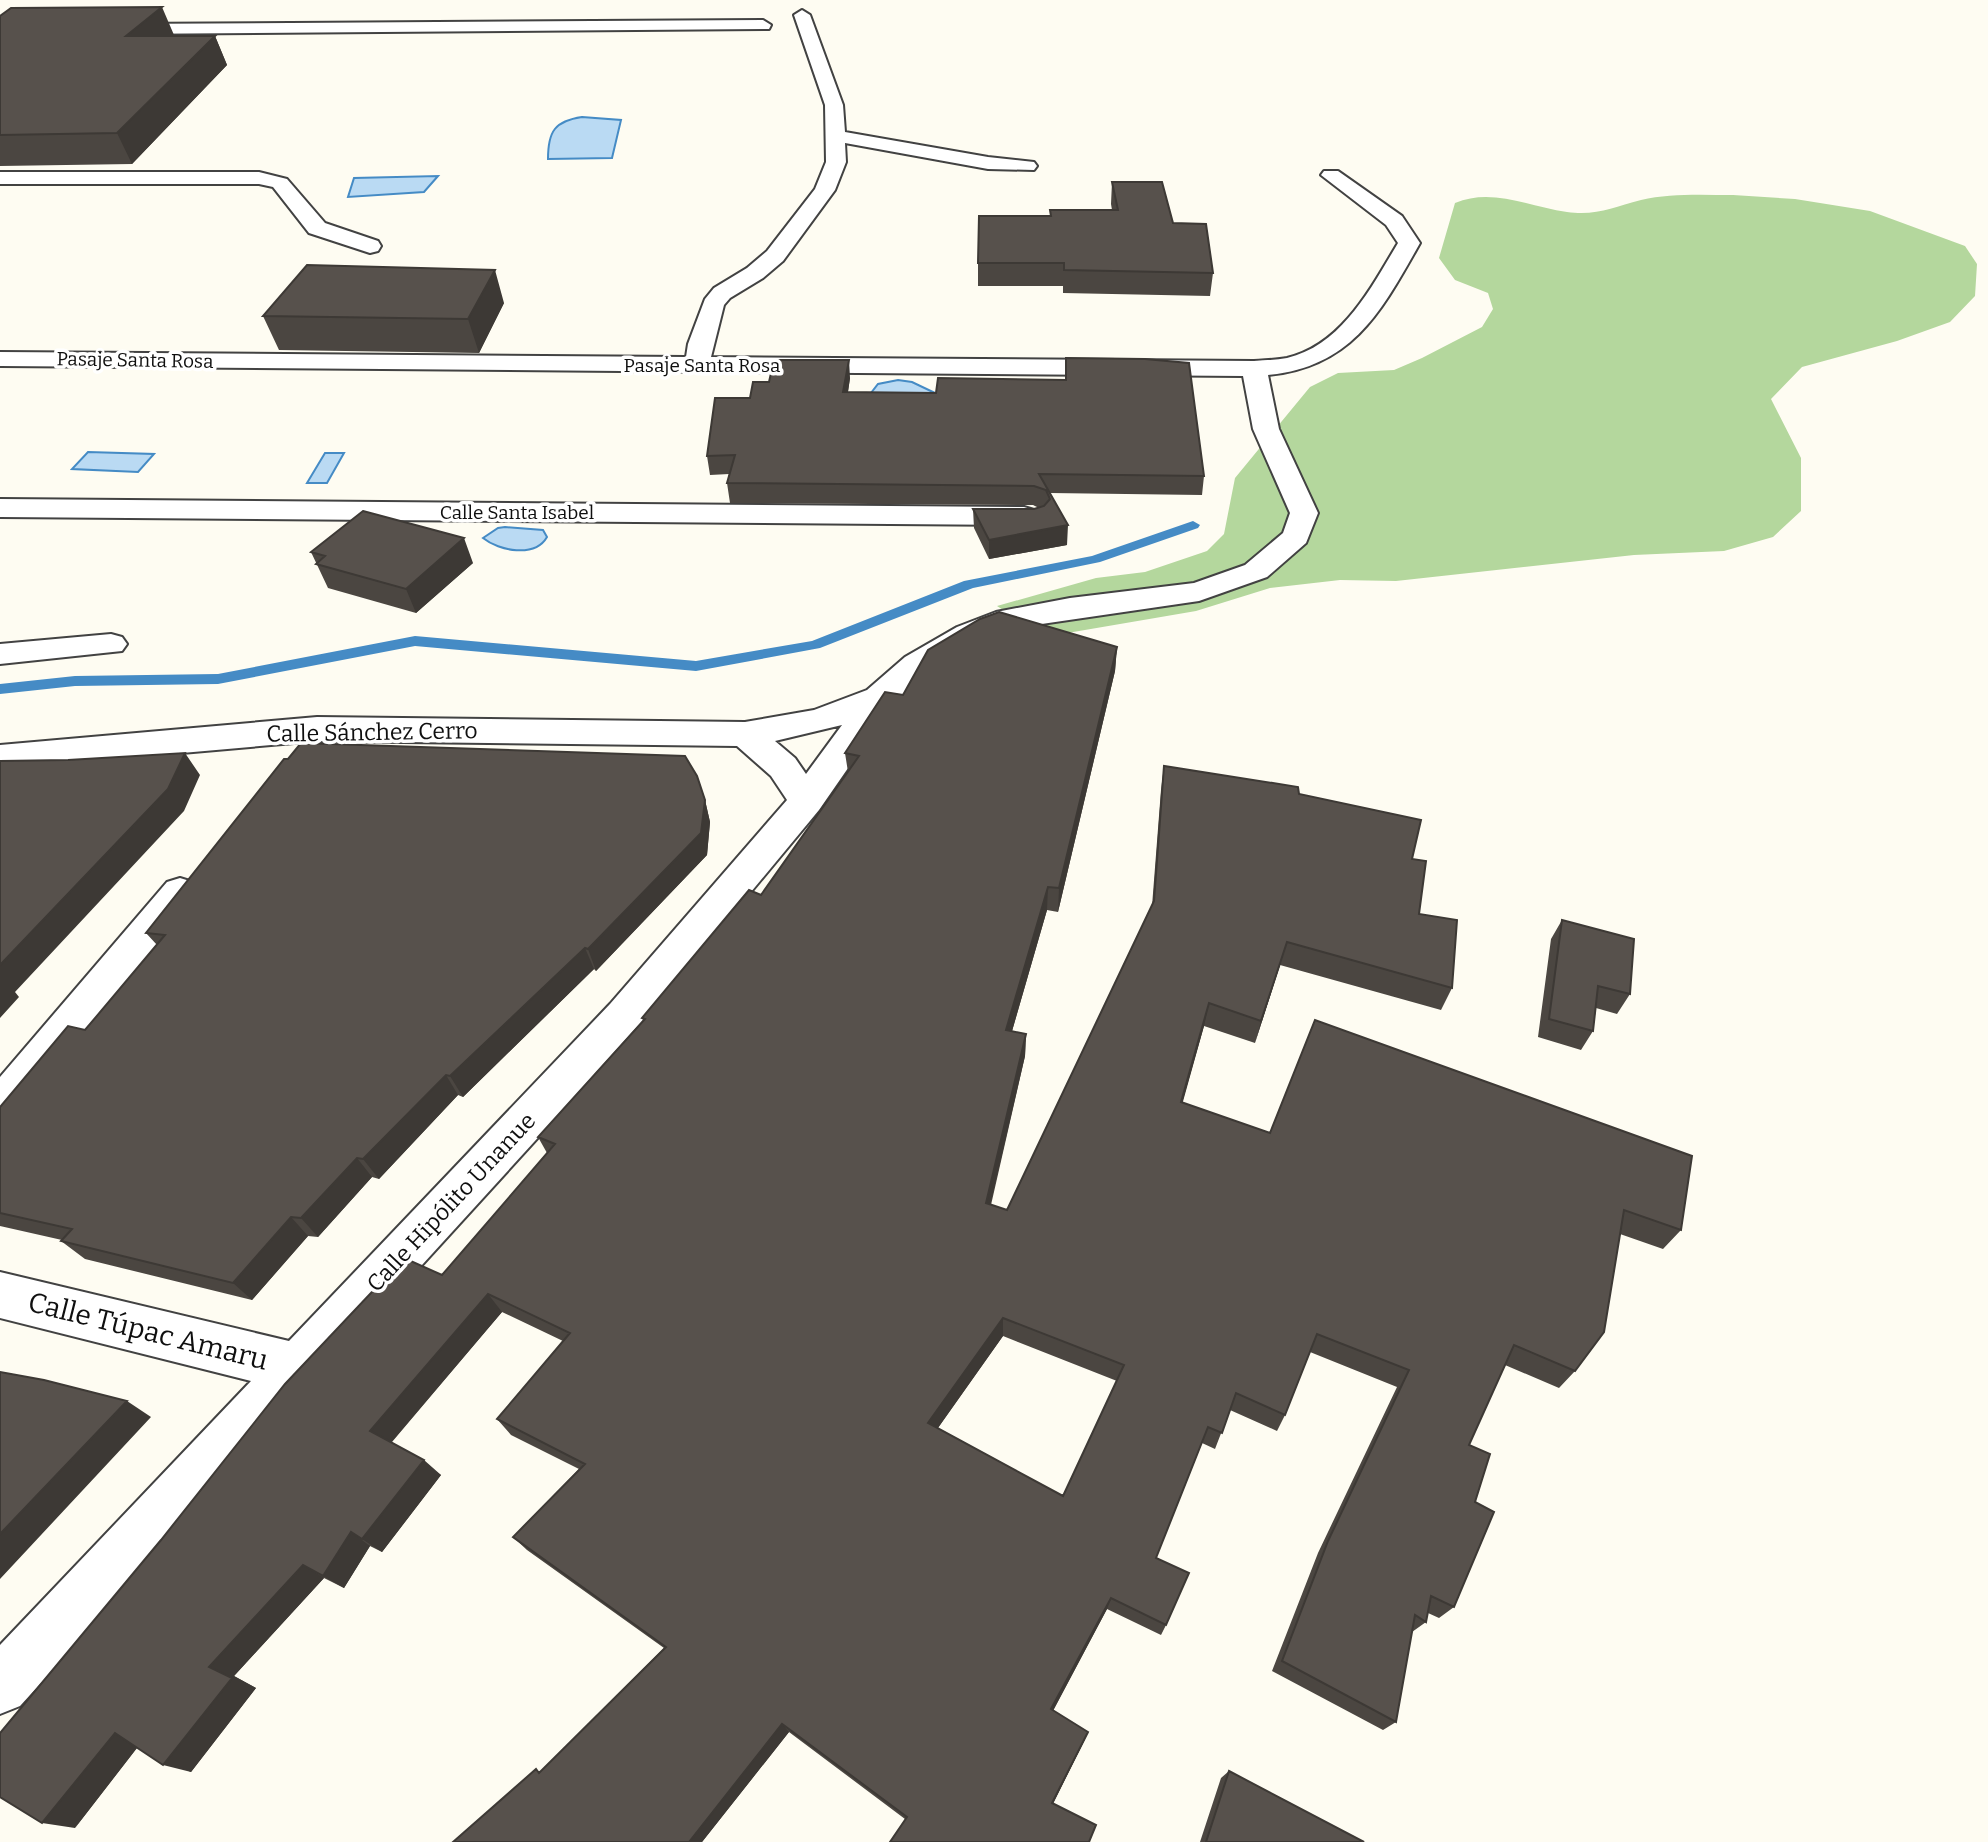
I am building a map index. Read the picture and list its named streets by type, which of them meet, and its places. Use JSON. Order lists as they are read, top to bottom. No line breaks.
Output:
{"streets":{"street":["Pasaje Santa Rosa","Calle Santa Isabel","Calle Sánchez Cerro","Calle Hipólito Unanue","Calle Túpac Amaru"]},"crossings":[["Calle Sánchez Cerro","Calle Hipólito Unanue"],["Calle Hipólito Unanue","Calle Túpac Amaru"]]}
